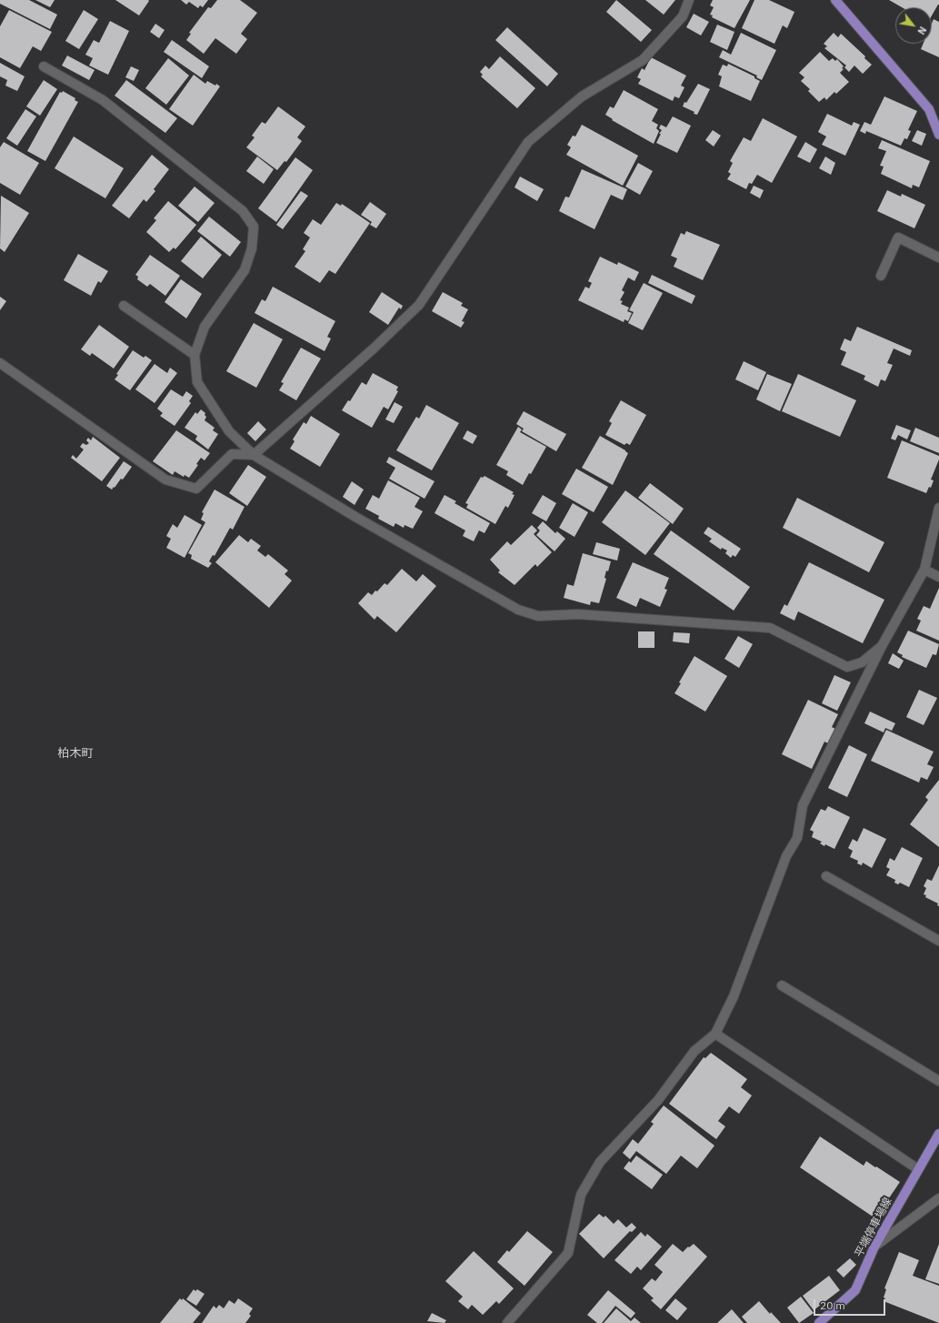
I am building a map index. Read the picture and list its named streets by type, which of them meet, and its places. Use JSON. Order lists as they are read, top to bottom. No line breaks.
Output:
{"streets":{"main road":["平端停車場線"]},"districts":["柏木町"],"scale_bar":"20 m","north":"bottom right"}
